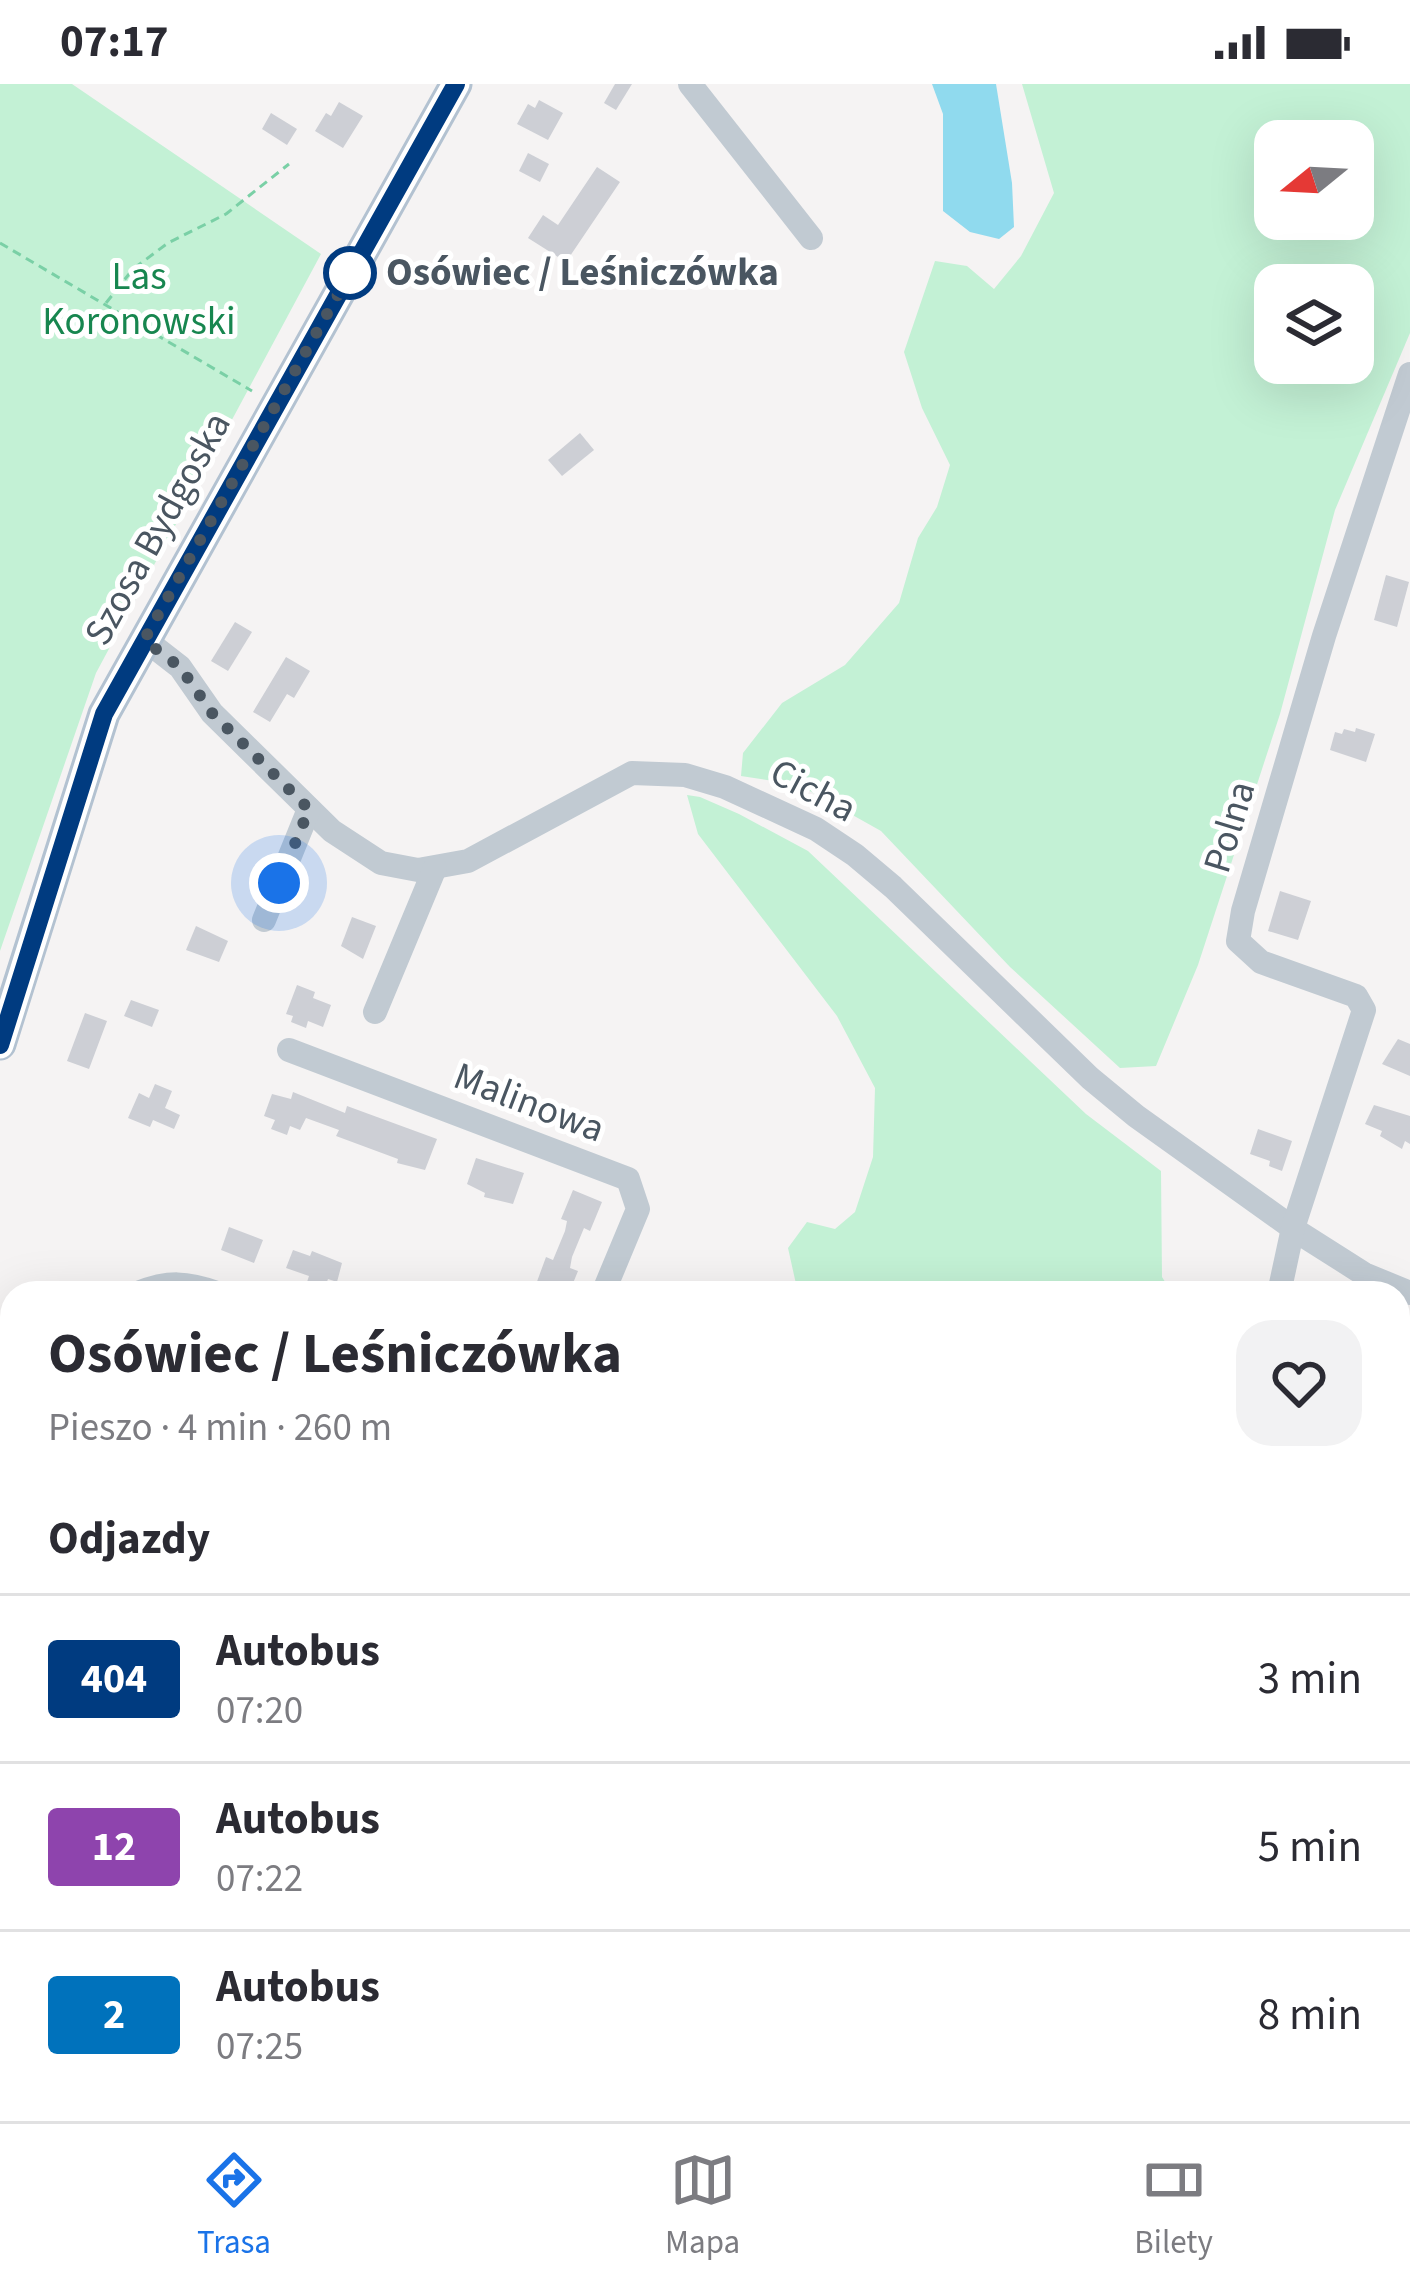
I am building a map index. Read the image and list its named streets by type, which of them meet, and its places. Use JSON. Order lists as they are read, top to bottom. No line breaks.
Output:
{"streets":{"main road":["Szosa Bydgoska"],"street":["Cicha","Polna","Malinowa"]},"crossings":[["Szosa Bydgoska","Cicha"],["Cicha","Polna"]],"parks":["Las Koronowski"],"places":["Osówiec / Leśniczówka"],"lines":["bus line 404"],"north":"left","page":{"status":"07:17","heading":[["Osówiec / Leśniczówka","Pieszo · 4 min · 260 m"],"Odjazdy"],"list":[{"mark":"404","name":"Autobus","note":"07:20","value":"3 min"},{"mark":"12","name":"Autobus","note":"07:22","value":"5 min"},{"mark":"2","name":"Autobus","note":"07:25","value":"8 min"}],"tabs":["Trasa","Mapa","Bilety"]}}
